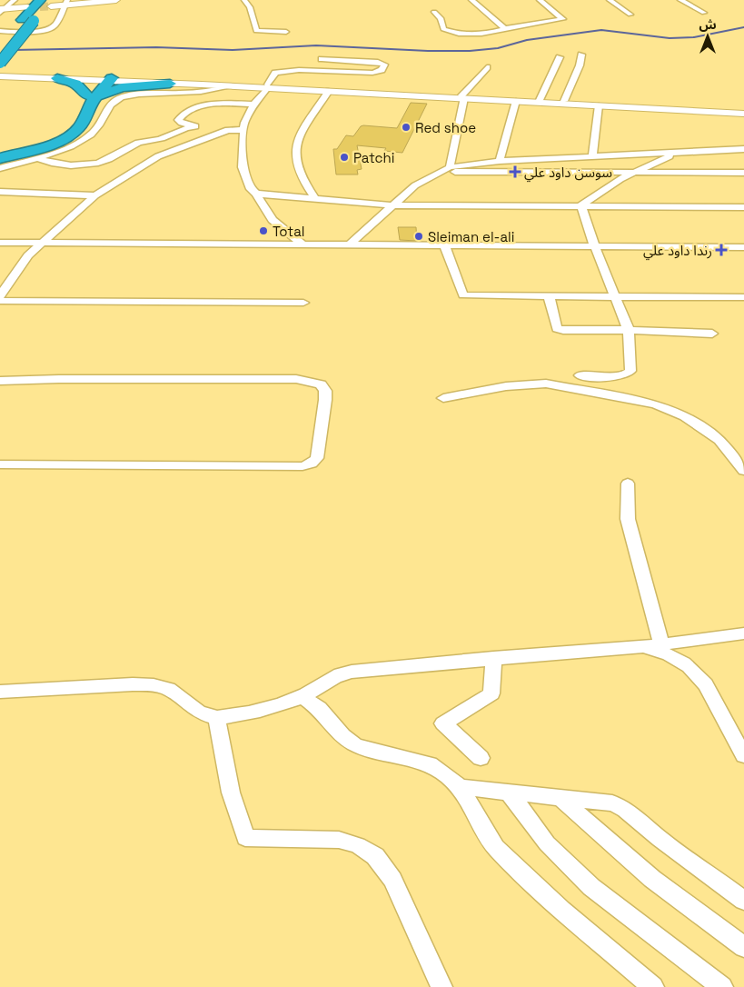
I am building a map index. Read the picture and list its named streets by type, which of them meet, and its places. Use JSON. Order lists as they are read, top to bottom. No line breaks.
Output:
{"places":{"other":["Red shoe","Patchi","Total","Sleiman el-ali"],"health":["سوسن داود علي","رندا داود علي"]},"north":"top"}
